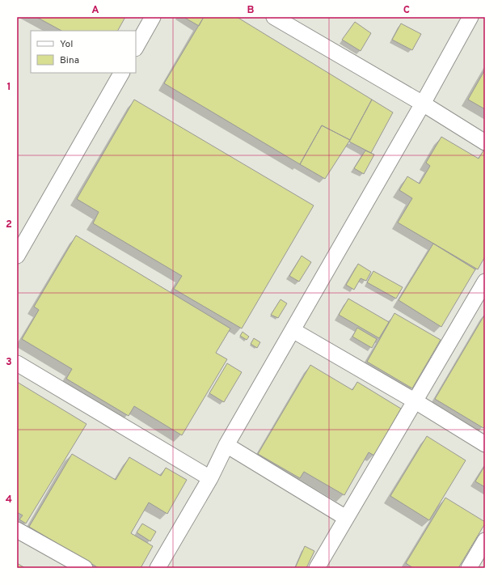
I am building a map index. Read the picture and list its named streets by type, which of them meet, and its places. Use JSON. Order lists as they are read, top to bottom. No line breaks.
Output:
{"legend":["Yol","Bina"],"grid":{"columns":["A","B","C"],"rows":["1","2","3","4"]}}
